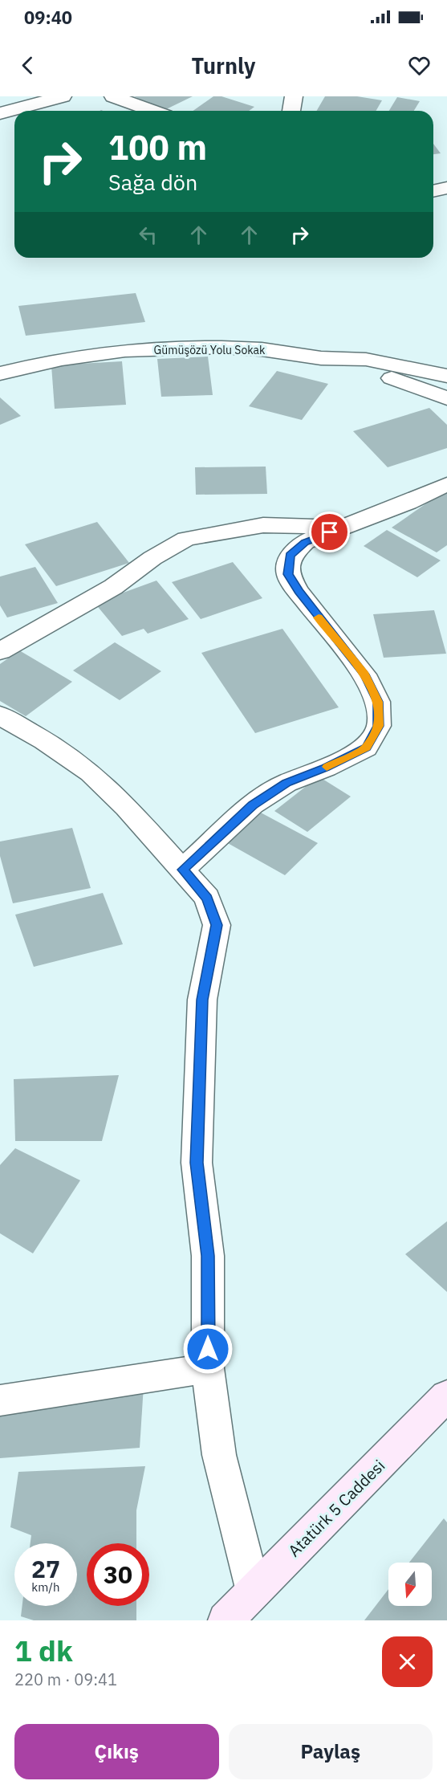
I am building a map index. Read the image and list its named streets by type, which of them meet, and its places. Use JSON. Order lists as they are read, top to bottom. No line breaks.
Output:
{"streets":{"main road":["Atatürk 5 Caddesi"],"street":["Gümüşözü Yolu Sokak"]},"north":"bottom","page":{"status":"09:40","header":"Turnly","turn":["100 m","Sağa dön"],"speed":"27 km/h","limit":"30","heading":["1 dk","220 m · 09:41"],"buttons":["Çıkış","Paylaş"]}}
